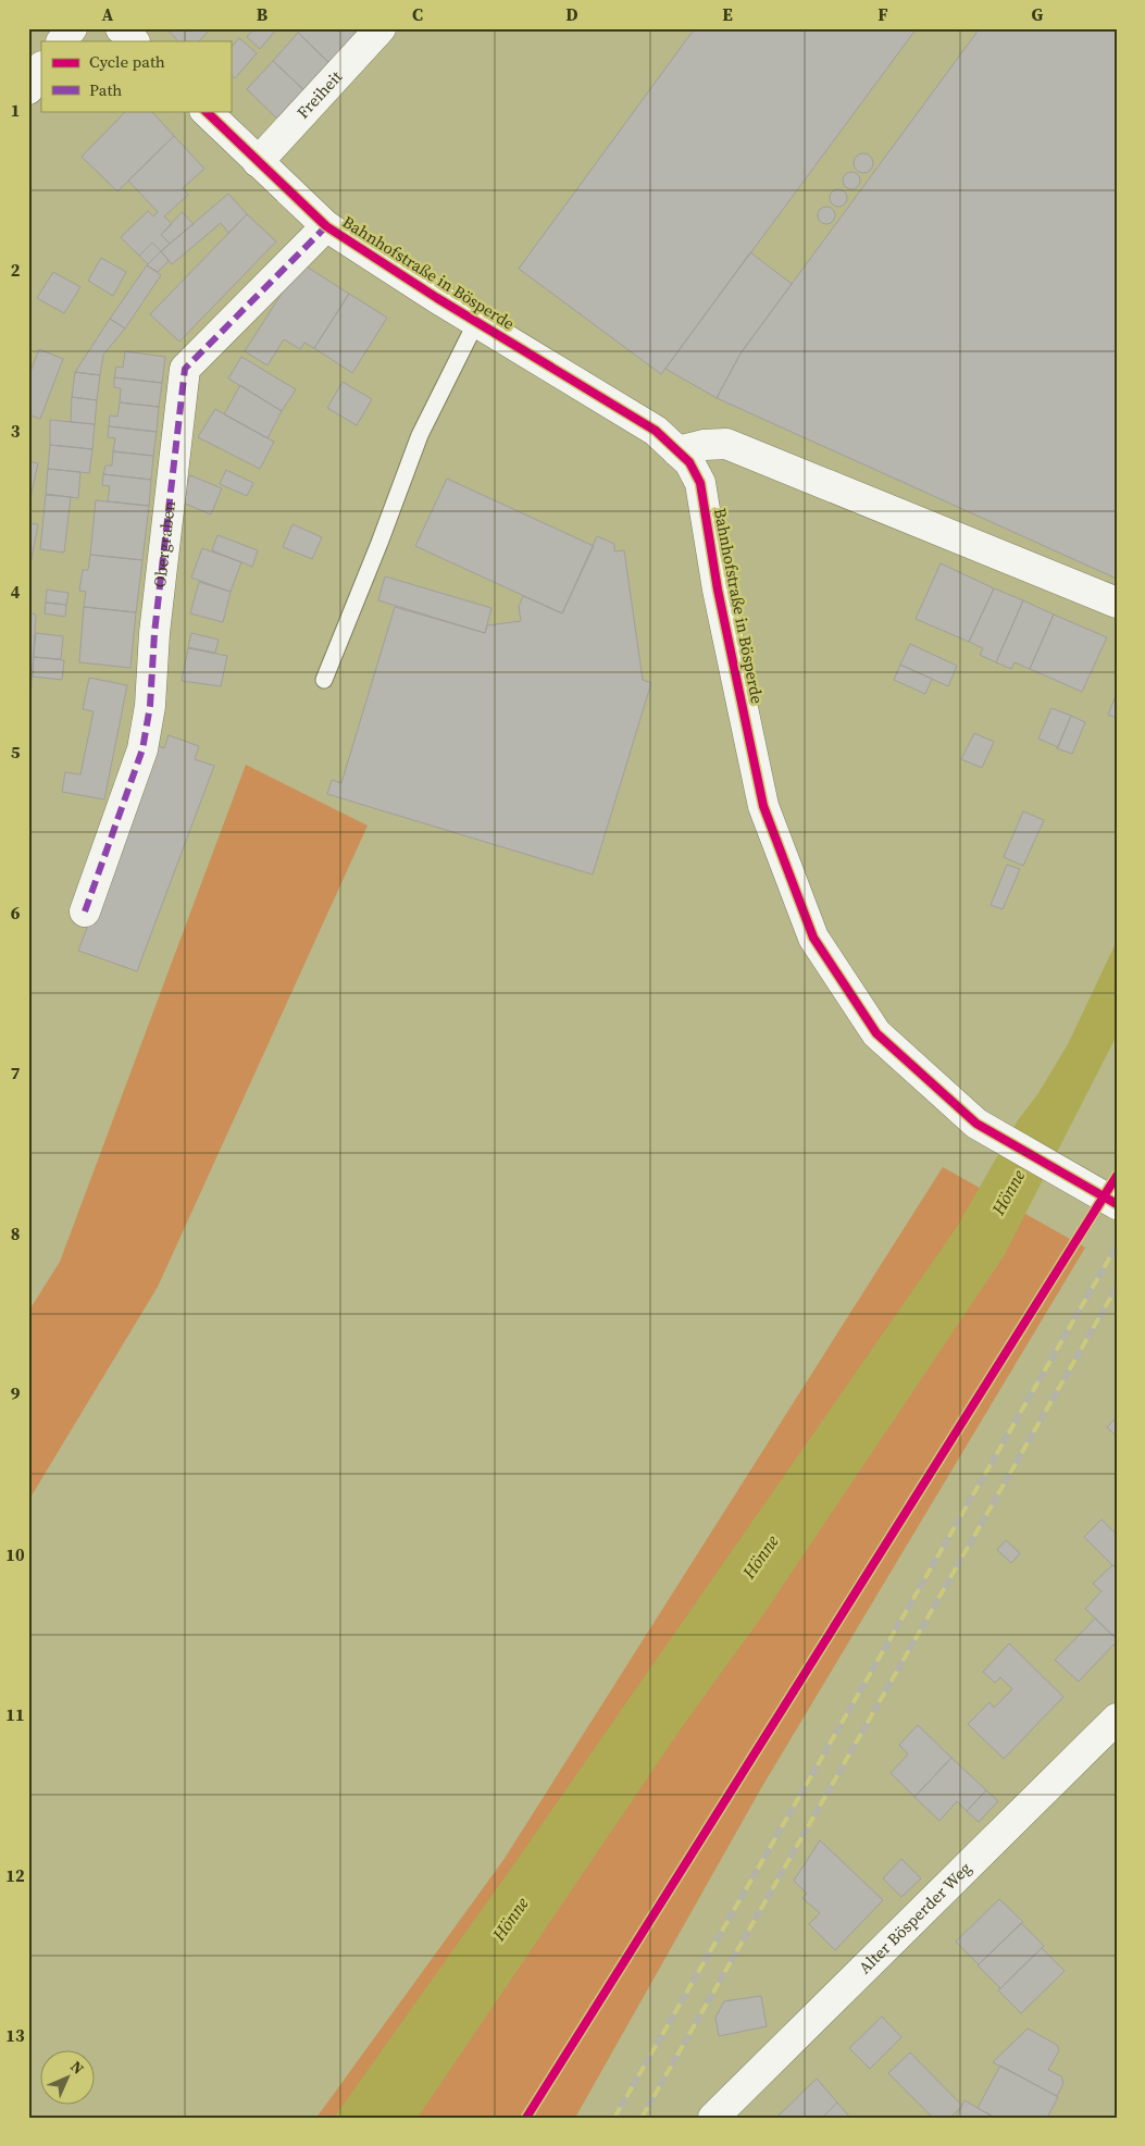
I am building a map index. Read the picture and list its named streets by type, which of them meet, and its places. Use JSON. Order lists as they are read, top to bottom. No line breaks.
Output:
{"streets":{"street":["Freiheit","Bahnhofstraße in Bösperde","Obergraben","Alter Bösperder Weg"]},"crossings":[["Freiheit","Bahnhofstraße in Bösperde"],["Bahnhofstraße in Bösperde","Obergraben"]],"water":["Hönne"],"legend":["Cycle path","Path"],"north":"top right","grid":{"columns":["A","B","C","D","E","F","G"],"rows":["1","2","3","4","5","6","7","8","9","10","11","12","13"]}}
